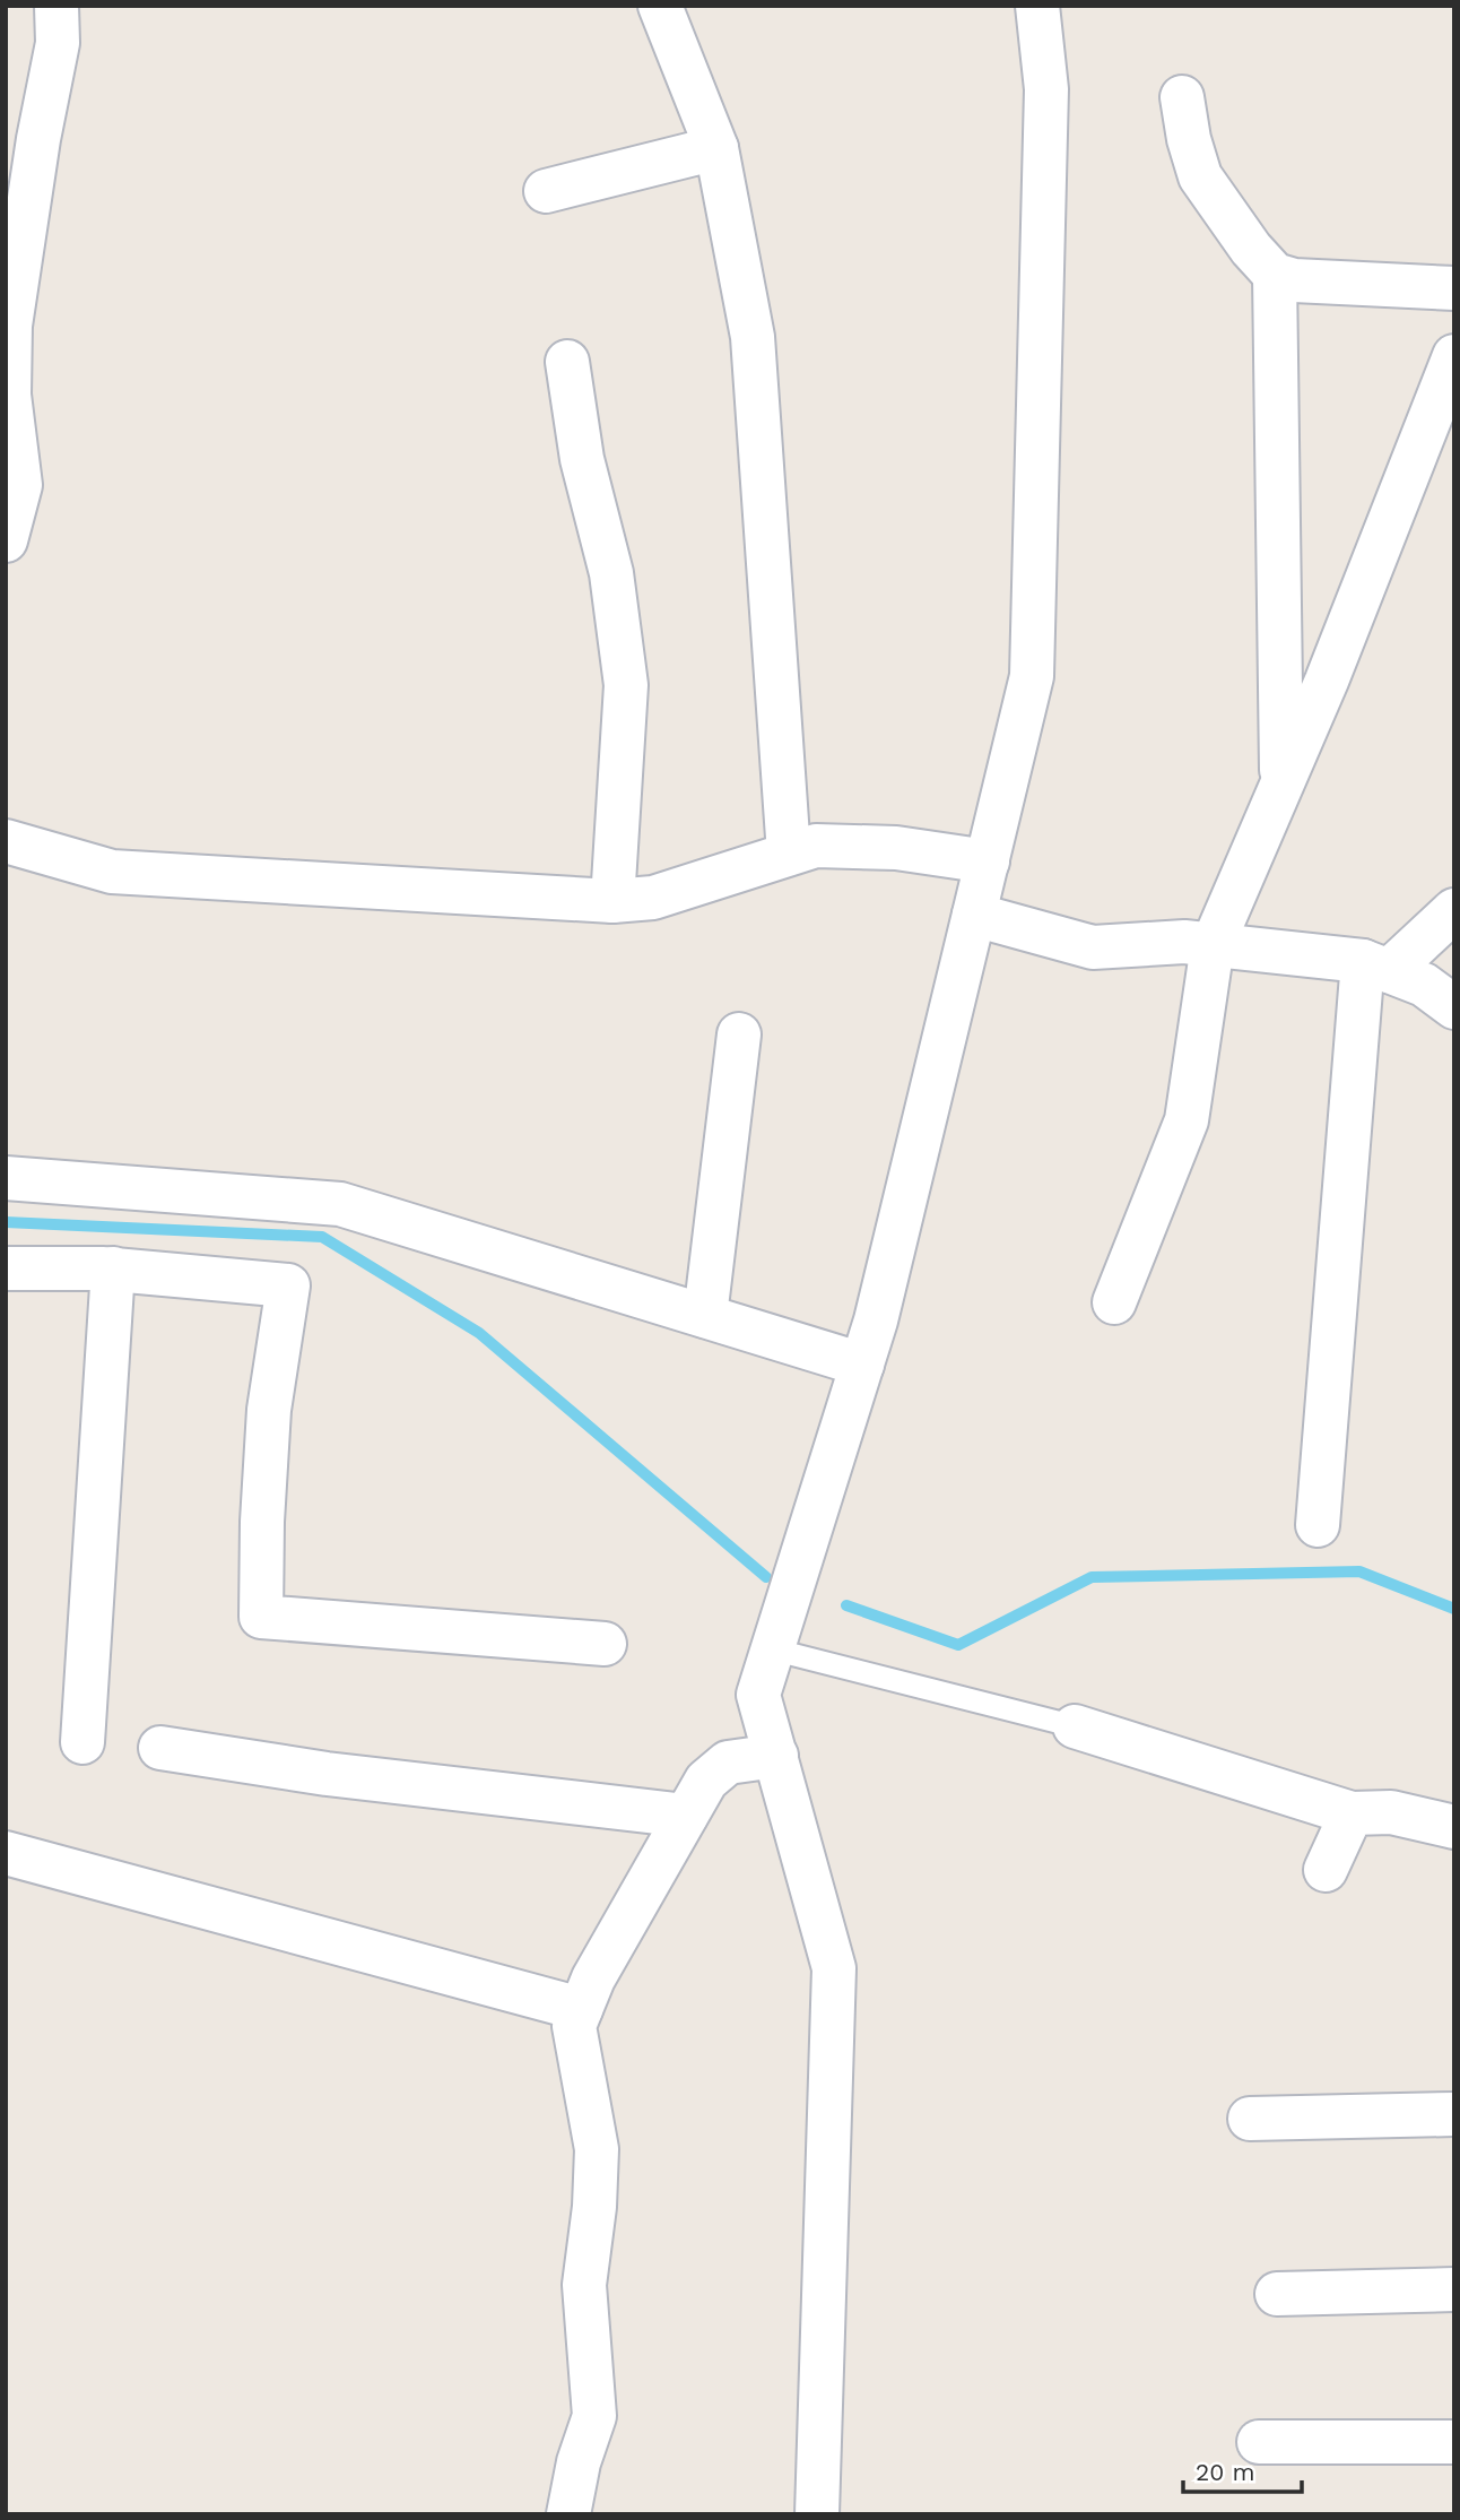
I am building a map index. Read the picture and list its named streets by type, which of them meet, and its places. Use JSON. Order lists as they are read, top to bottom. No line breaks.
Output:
{"scale_bar":"20 m"}
